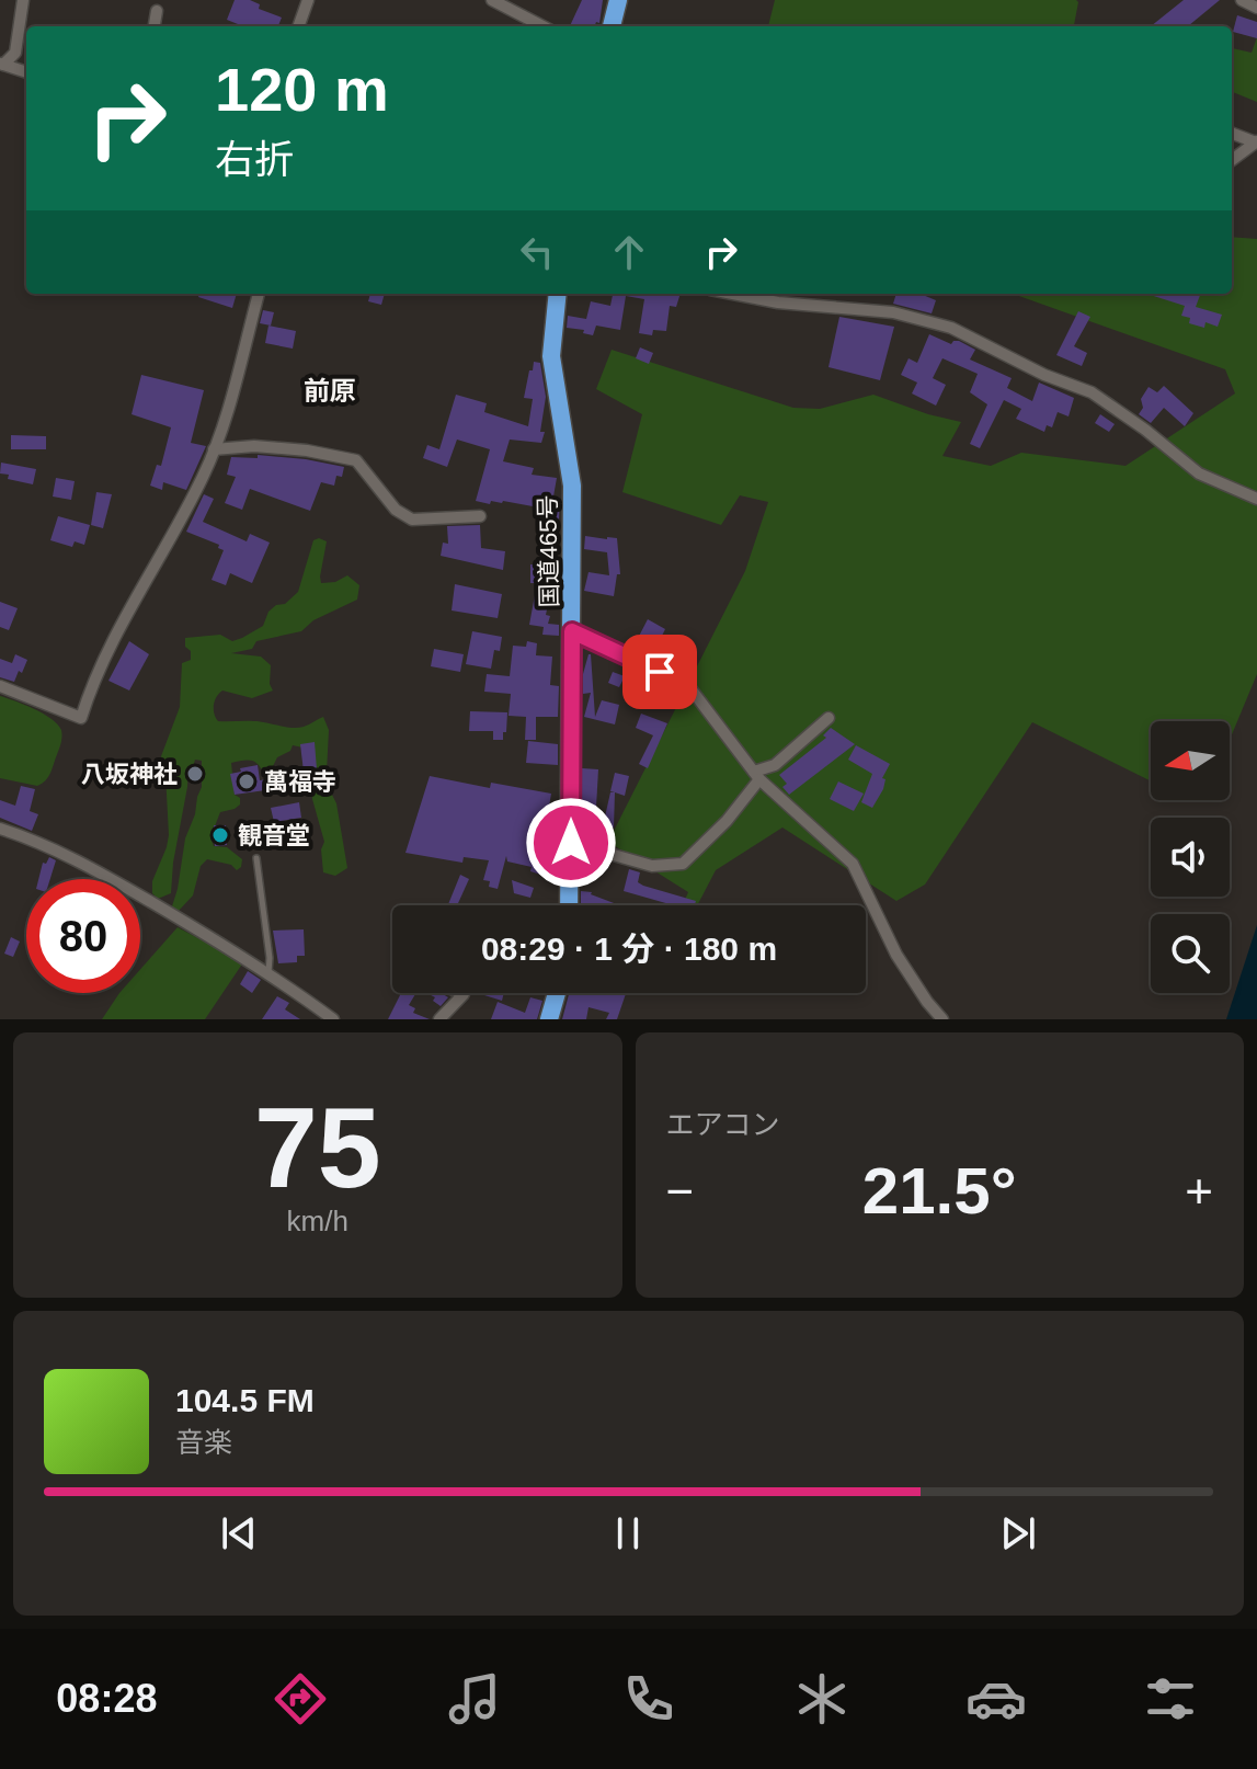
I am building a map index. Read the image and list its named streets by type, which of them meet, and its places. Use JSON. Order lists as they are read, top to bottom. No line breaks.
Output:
{"streets":{"highway":["国道465号"]},"districts":["前原"],"places":["八坂神社","萬福寺","観音堂"],"north":"left","page":{"turn":["120 m","右折"],"limit":"80","trip":"08:29 · 1 分 · 180 m","tile":[["75","km/h"],"エアコン"],"heat":["−","21.5°","+"],"song":["104.5 FM","音楽"],"tabs":"08:28"}}
